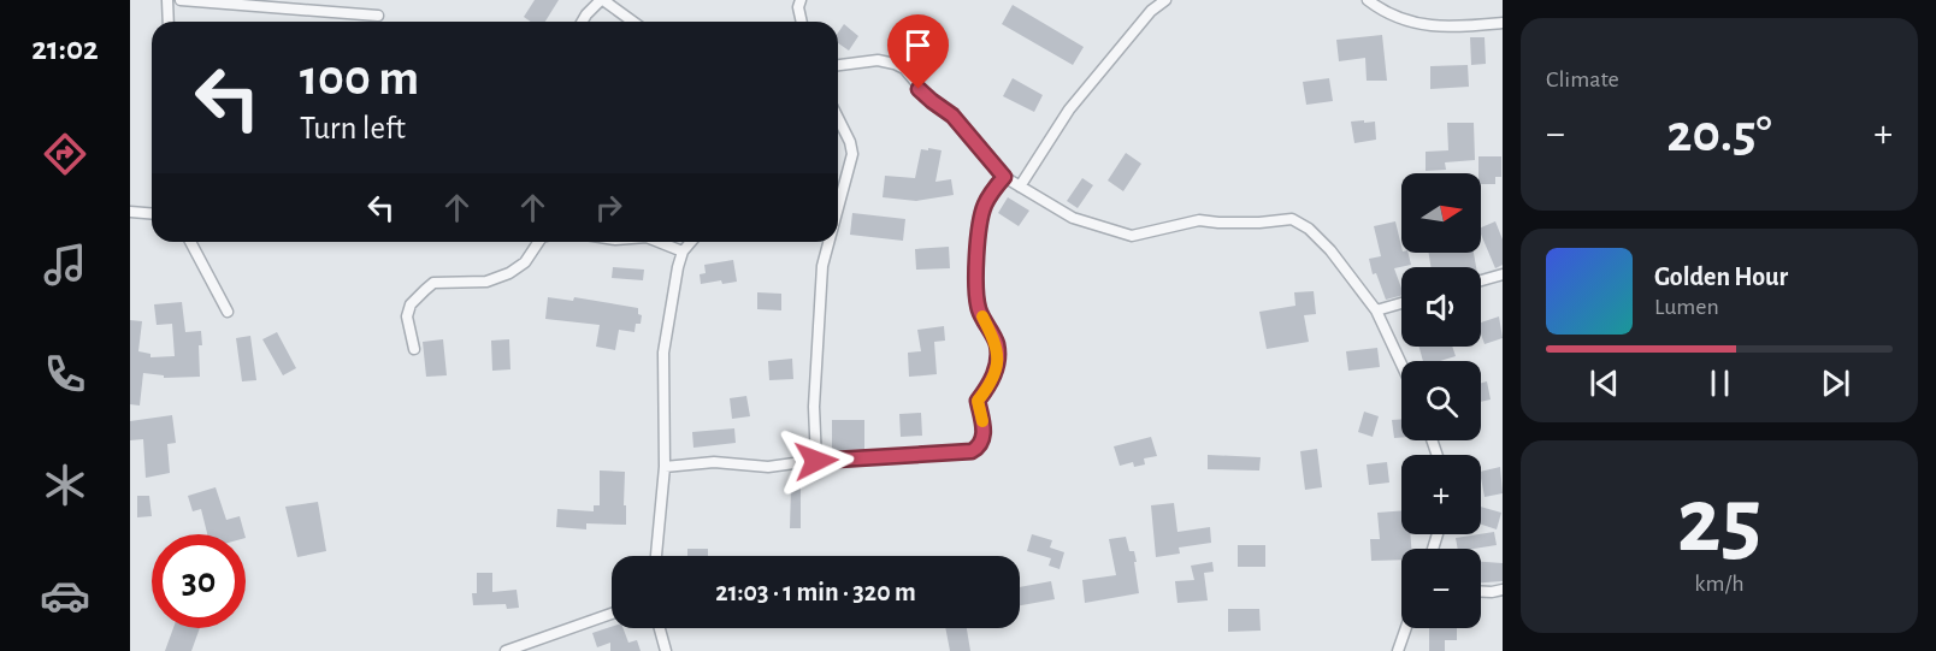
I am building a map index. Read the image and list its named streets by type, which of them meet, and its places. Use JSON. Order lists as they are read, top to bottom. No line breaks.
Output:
{"north":"right","page":{"tabs":"21:02","tile":["Climate",["25","km/h"]],"turn":["100 m","Turn left"],"heat":["−","20.5°","+"],"map_buttons":["+","−"],"song":["Golden Hour","Lumen"],"limit":"30","trip":"21:03 · 1 min · 320 m"}}
